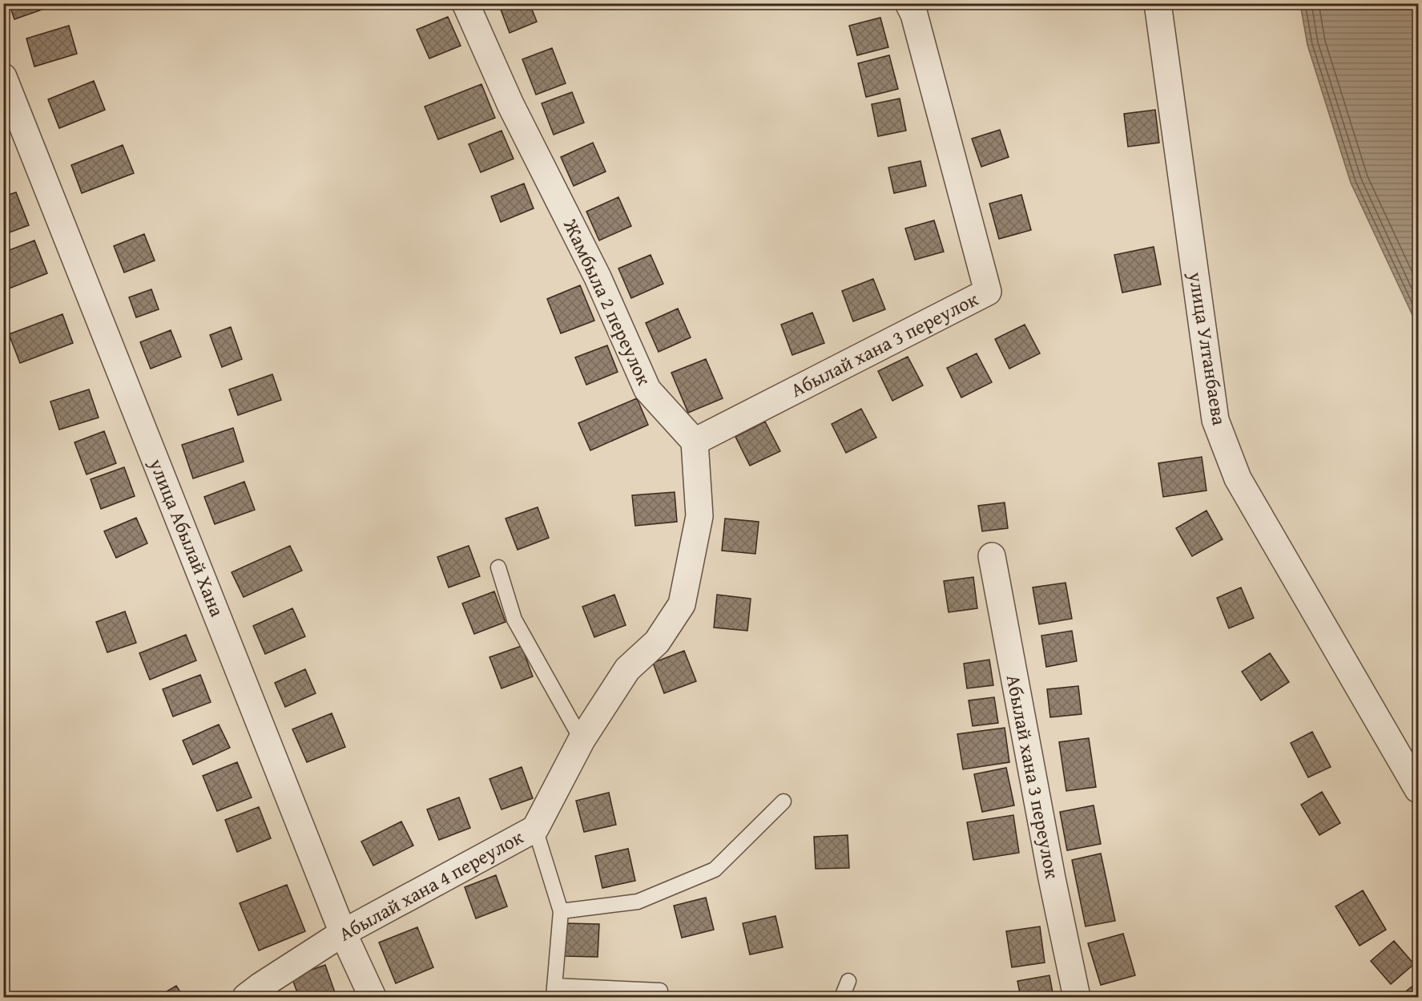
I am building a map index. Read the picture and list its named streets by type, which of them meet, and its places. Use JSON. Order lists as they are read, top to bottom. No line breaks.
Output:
{"streets":{"street":["Жамбыла 2 переулок","Абылай хана 3 переулок","улица Ултанбаева","улица Абылай Хана","Абылай хана 4 переулок"]},"crossings":[["Жамбыла 2 переулок","Абылай хана 3 переулок"],["Жамбыла 2 переулок","Абылай хана 4 переулок"],["Абылай хана 3 переулок","Абылай хана 4 переулок"],["улица Абылай Хана","Абылай хана 4 переулок"]]}
